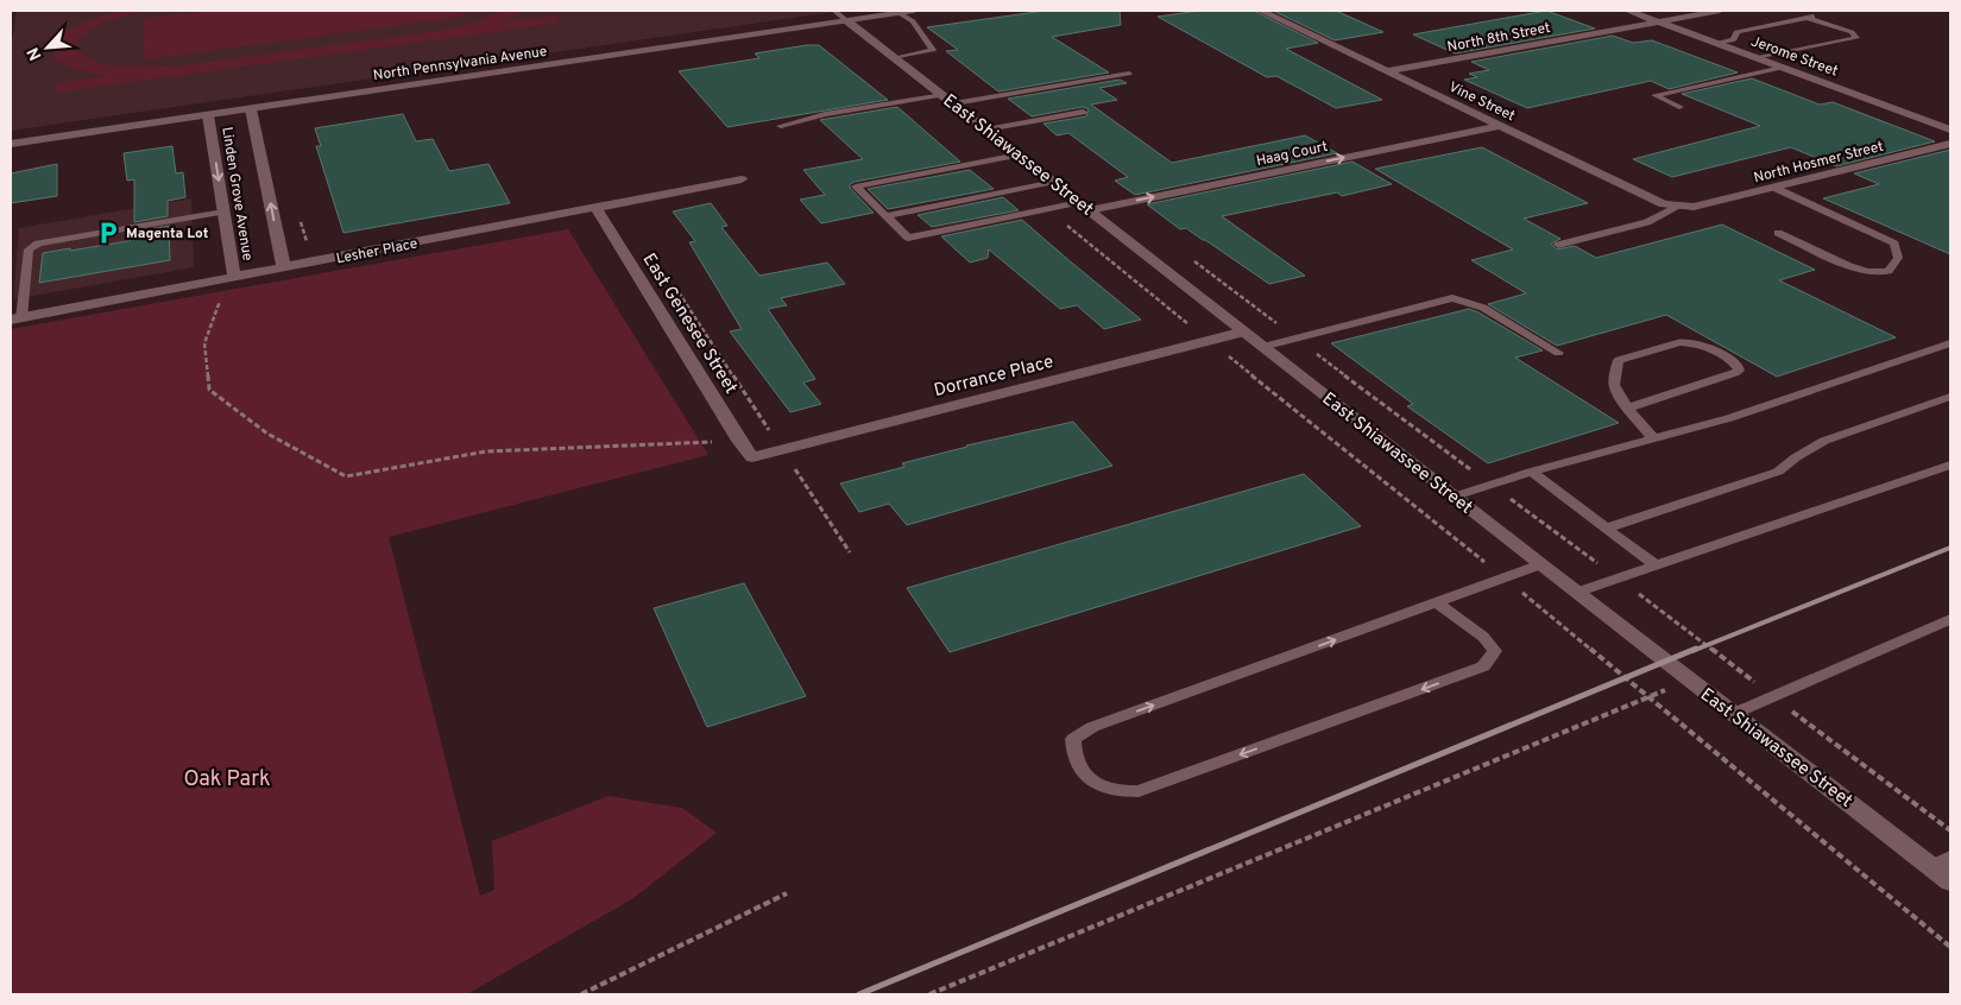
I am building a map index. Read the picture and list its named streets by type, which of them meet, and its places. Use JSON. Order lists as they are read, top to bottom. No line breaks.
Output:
{"streets":{"street":["North 8th Street","Jerome Street","North Pennsylvania Avenue","Vine Street","Haag Court","East Shiawassee Street","North Hosmer Street","Linden Grove Avenue","Lesher Place","East Genesee Street","Dorrance Place"]},"crossings":[["North 8th Street","Jerome Street"],["North 8th Street","Vine Street"],["North Pennsylvania Avenue","East Shiawassee Street"],["North Pennsylvania Avenue","Linden Grove Avenue"],["Vine Street","Haag Court"],["Vine Street","North Hosmer Street"],["Haag Court","East Shiawassee Street"],["East Shiawassee Street","Dorrance Place"],["Linden Grove Avenue","Lesher Place"],["Lesher Place","East Genesee Street"],["East Genesee Street","Dorrance Place"]],"one_way":["Haag Court"],"parks":["Oak Park"],"places":{"parking":["Magenta Lot"]},"north":"bottom left"}
